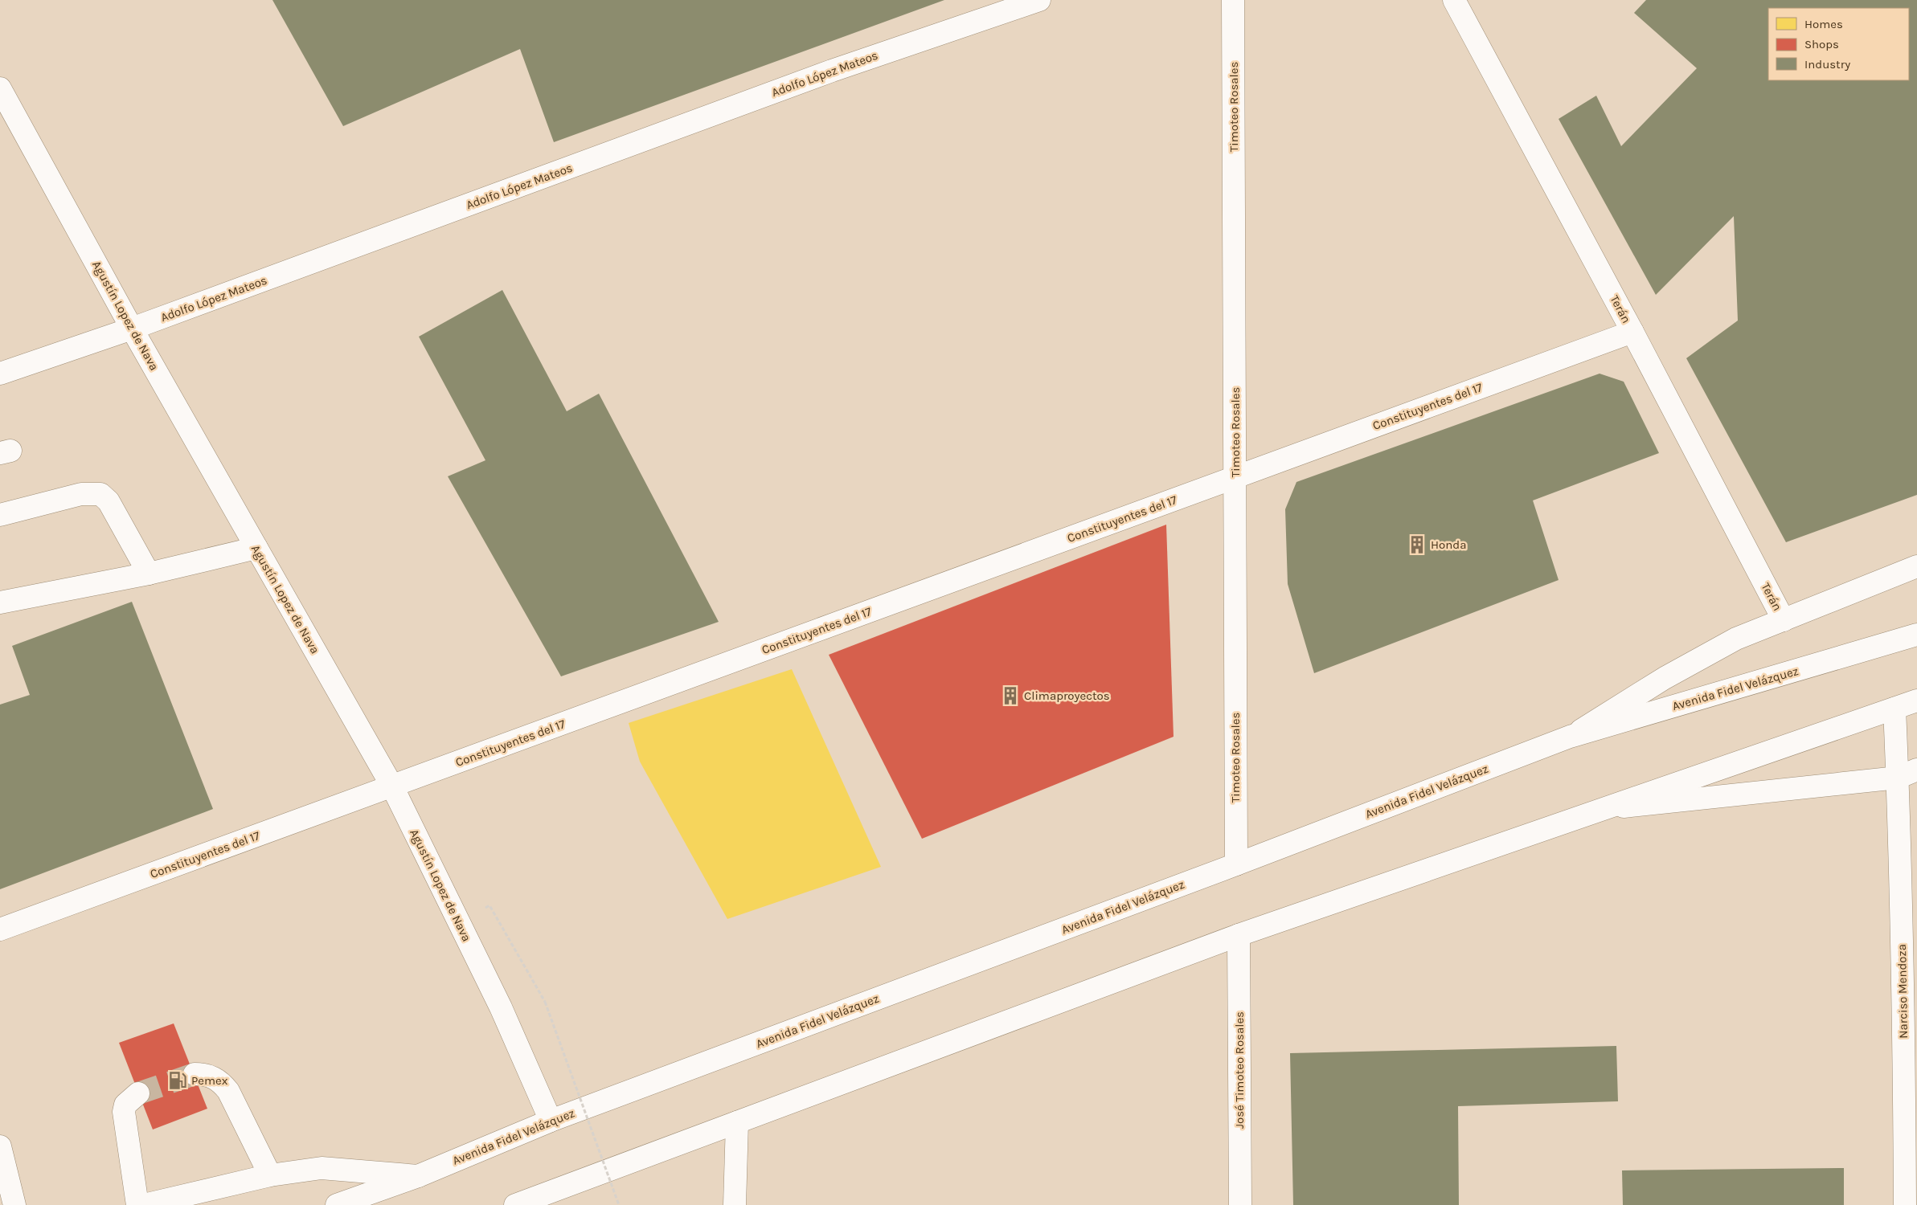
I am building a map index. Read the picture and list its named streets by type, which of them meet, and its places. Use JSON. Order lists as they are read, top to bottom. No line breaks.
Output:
{"streets":{"main road":["Adolfo López Mateos","Timoteo Rosales","Terán","Agustín Lopez de Nava","Constituyentes del 17","Avenida Fidel Velázquez","Narciso Mendoza","José Timoteo Rosales"]},"crossings":[["Adolfo López Mateos","Agustín Lopez de Nava"],["Timoteo Rosales","Constituyentes del 17"],["Timoteo Rosales","Avenida Fidel Velázquez"],["Terán","Constituyentes del 17"],["Agustín Lopez de Nava","Constituyentes del 17"],["Agustín Lopez de Nava","Avenida Fidel Velázquez"]],"places":{"building":["Honda","Climaproyectos"],"fuel station":["Pemex"]},"legend":["Homes","Shops","Industry"]}
